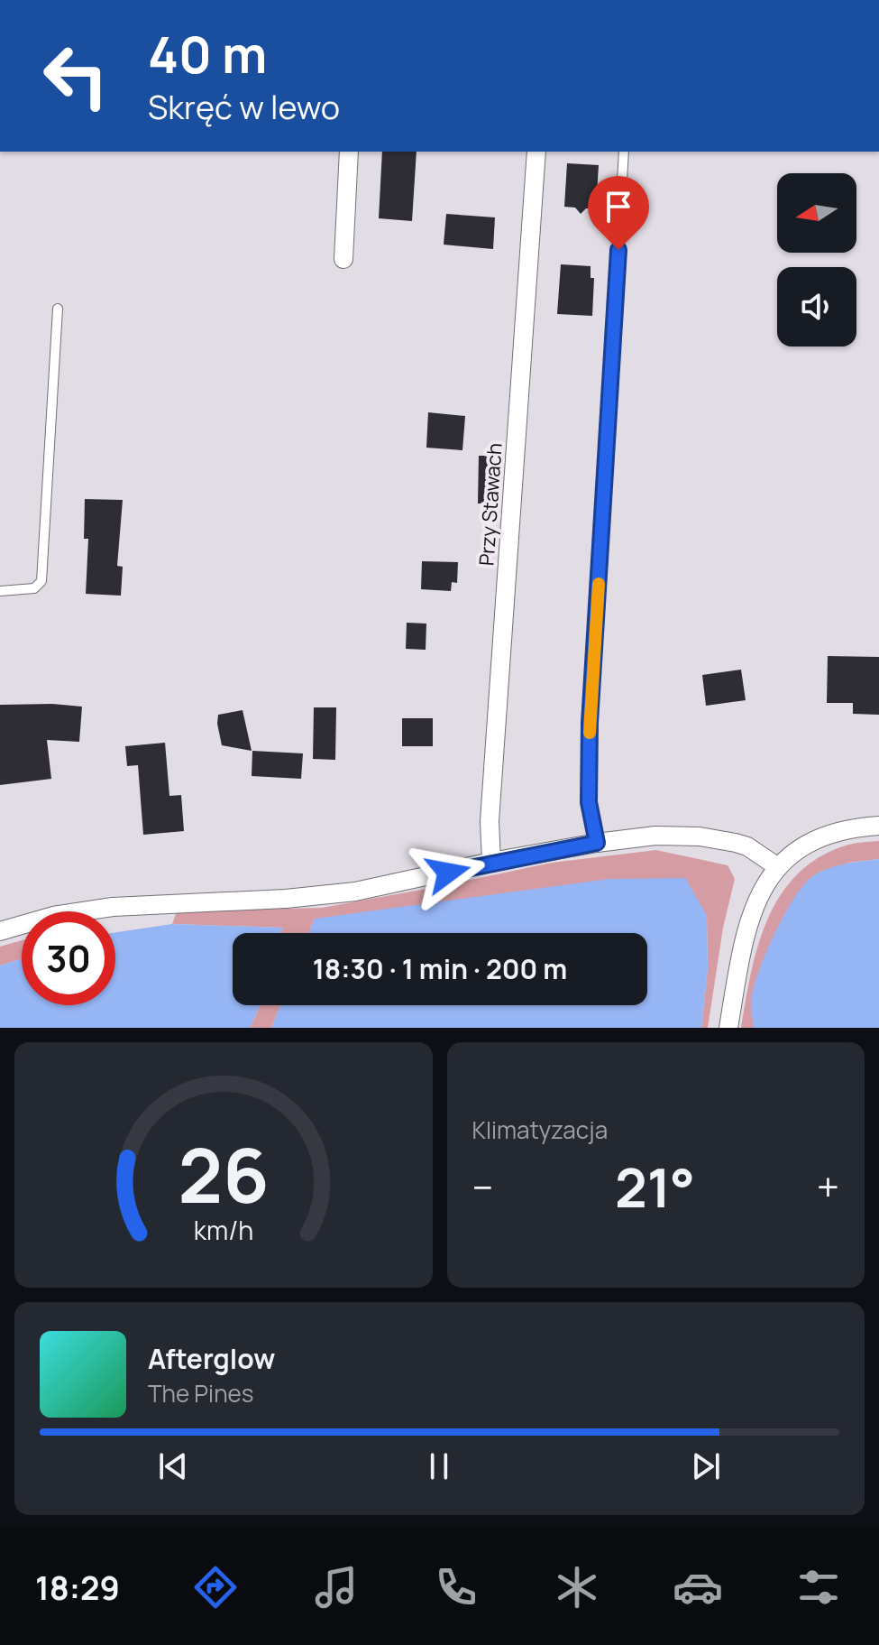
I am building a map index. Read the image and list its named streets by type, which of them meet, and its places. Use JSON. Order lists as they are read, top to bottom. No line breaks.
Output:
{"streets":{"street":["Przy Stawach"]},"north":"left","page":{"turn":["40 m","Skręć w lewo"],"limit":"30","trip":"18:30 · 1 min · 200 m","tile":"Klimatyzacja","heat":["−","21°","+"],"song":["Afterglow","The Pines"],"tabs":"18:29","gauge":["26","km/h"]}}
